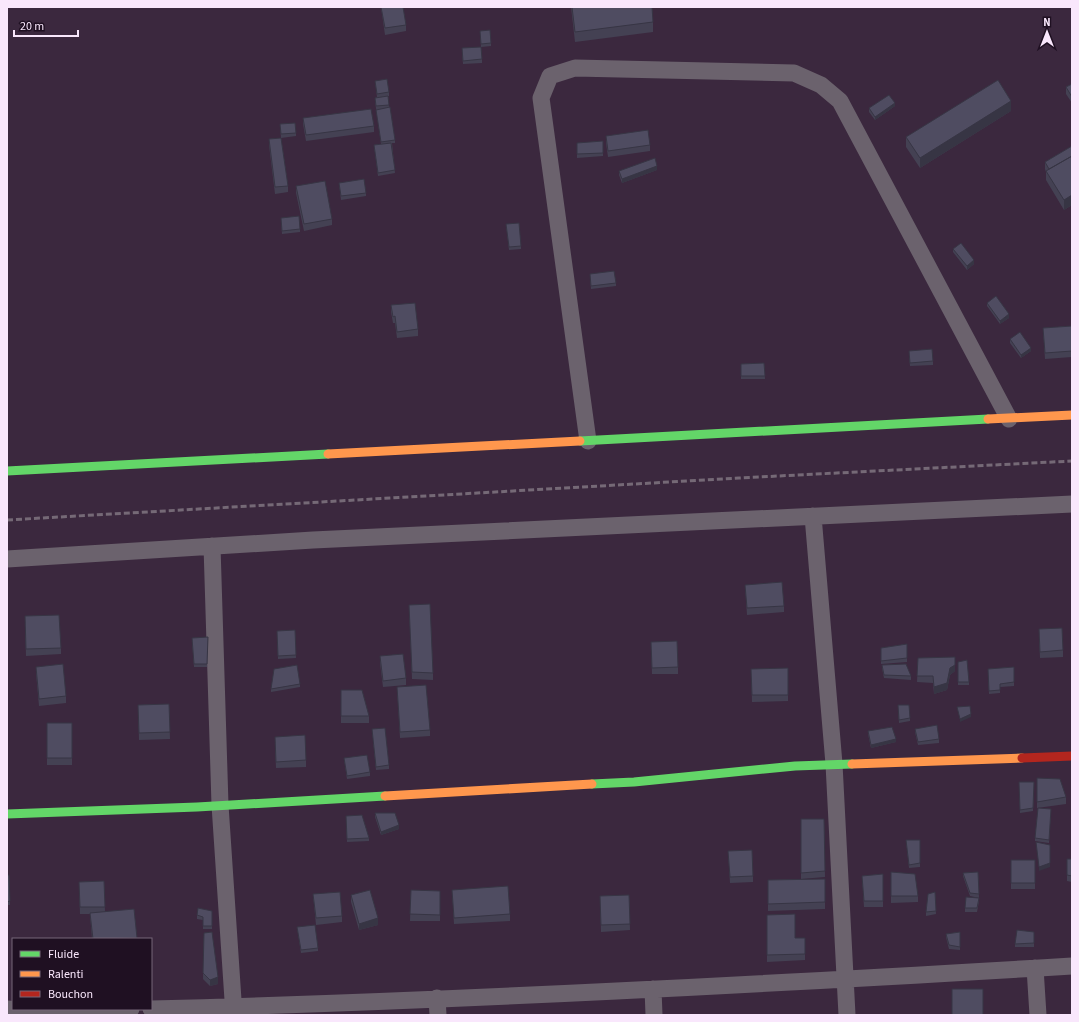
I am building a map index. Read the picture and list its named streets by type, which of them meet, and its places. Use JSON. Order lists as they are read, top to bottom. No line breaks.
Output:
{"legend":["Fluide","Ralenti","Bouchon"],"scale_bar":"20 m","north":"top"}
